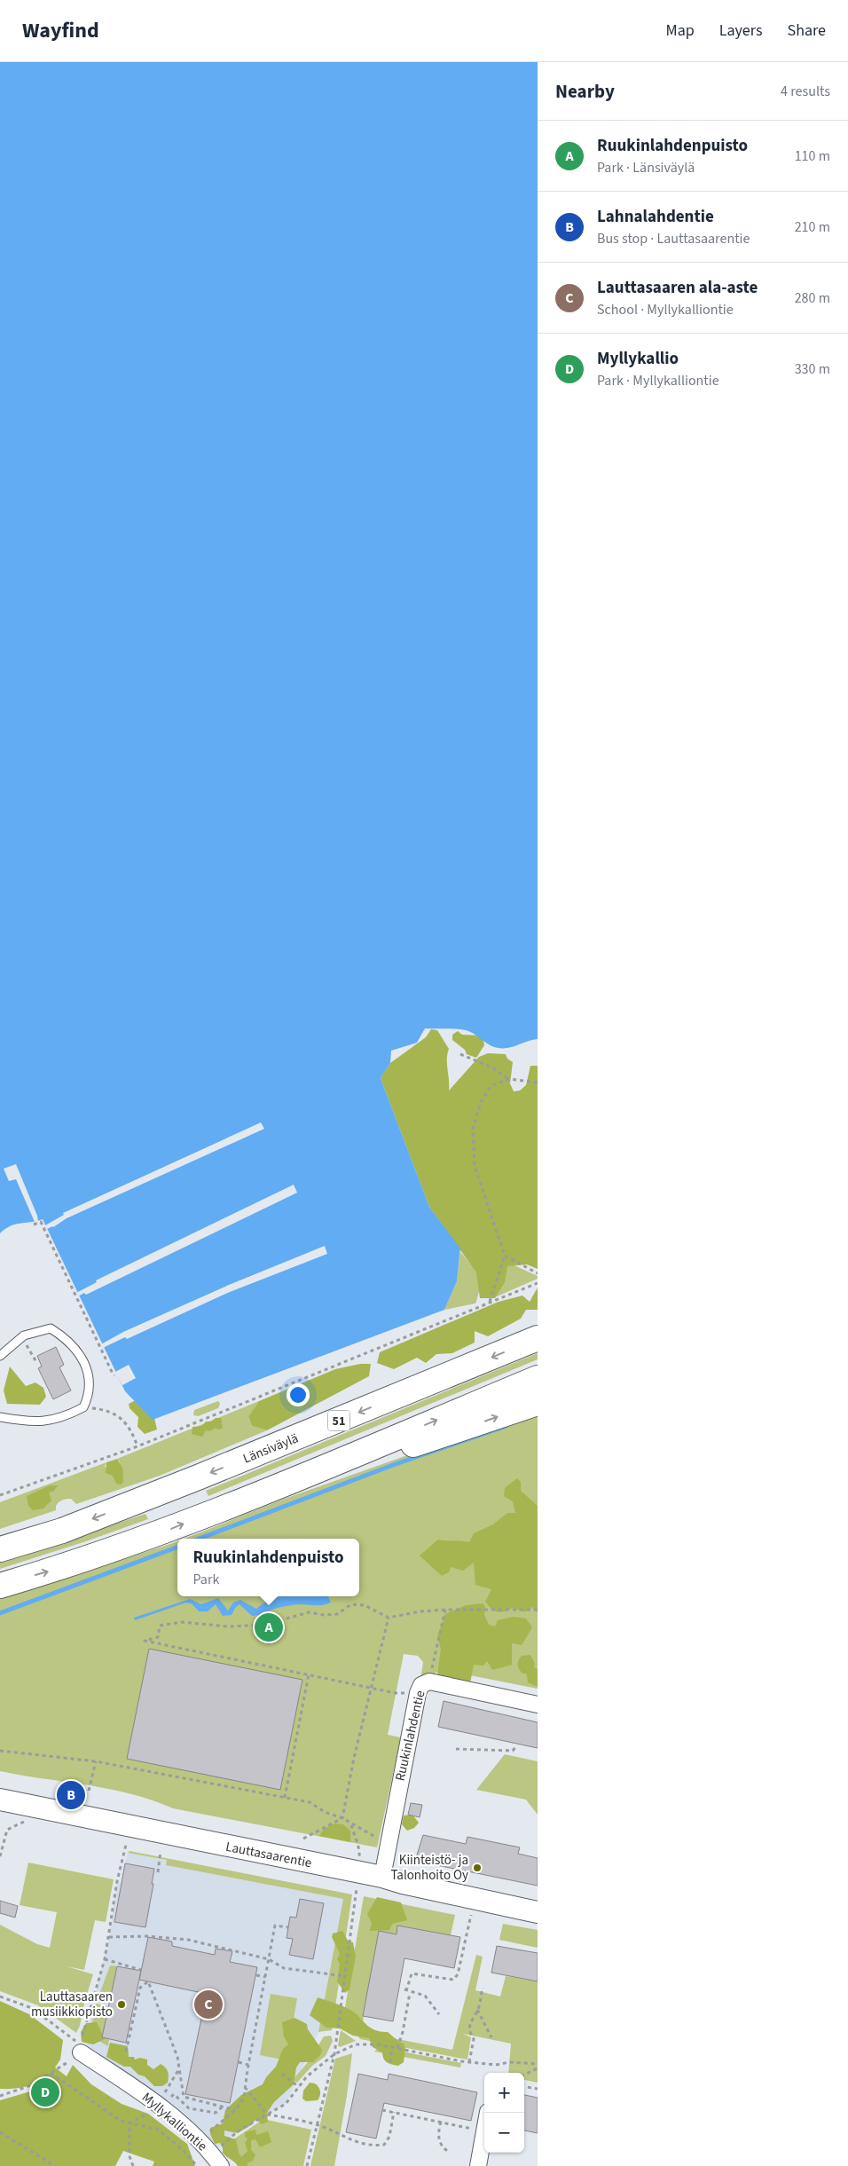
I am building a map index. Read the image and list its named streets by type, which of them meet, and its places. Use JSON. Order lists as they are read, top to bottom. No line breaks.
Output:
{"streets":{"highway":["51","Länsiväylä"],"main road":["Lauttasaarentie"],"street":["Ruukinlahdentie","Myllykalliontie"]},"crossings":[["Ruukinlahdentie","Lauttasaarentie"]],"places":["Kiinteistö- ja Talonhoito Oy","Lauttasaaren musiikkiopisto"],"page":{"header":"Wayfind","nav":["Map","Layers","Share"],"heading":["Nearby","4 results"],"list":[{"mark":"A","name":"Ruukinlahdenpuisto","note":"Park · Länsiväylä","value":"110 m"},{"mark":"B","name":"Lahnalahdentie","note":"Bus stop · Lauttasaarentie","value":"210 m"},{"mark":"C","name":"Lauttasaaren ala-aste","note":"School · Myllykalliontie","value":"280 m"},{"mark":"D","name":"Myllykallio","note":"Park · Myllykalliontie","value":"330 m"}],"popup":["Ruukinlahdenpuisto","Park"],"pins":["A","B","C","D"],"map_buttons":["+","−"]}}
